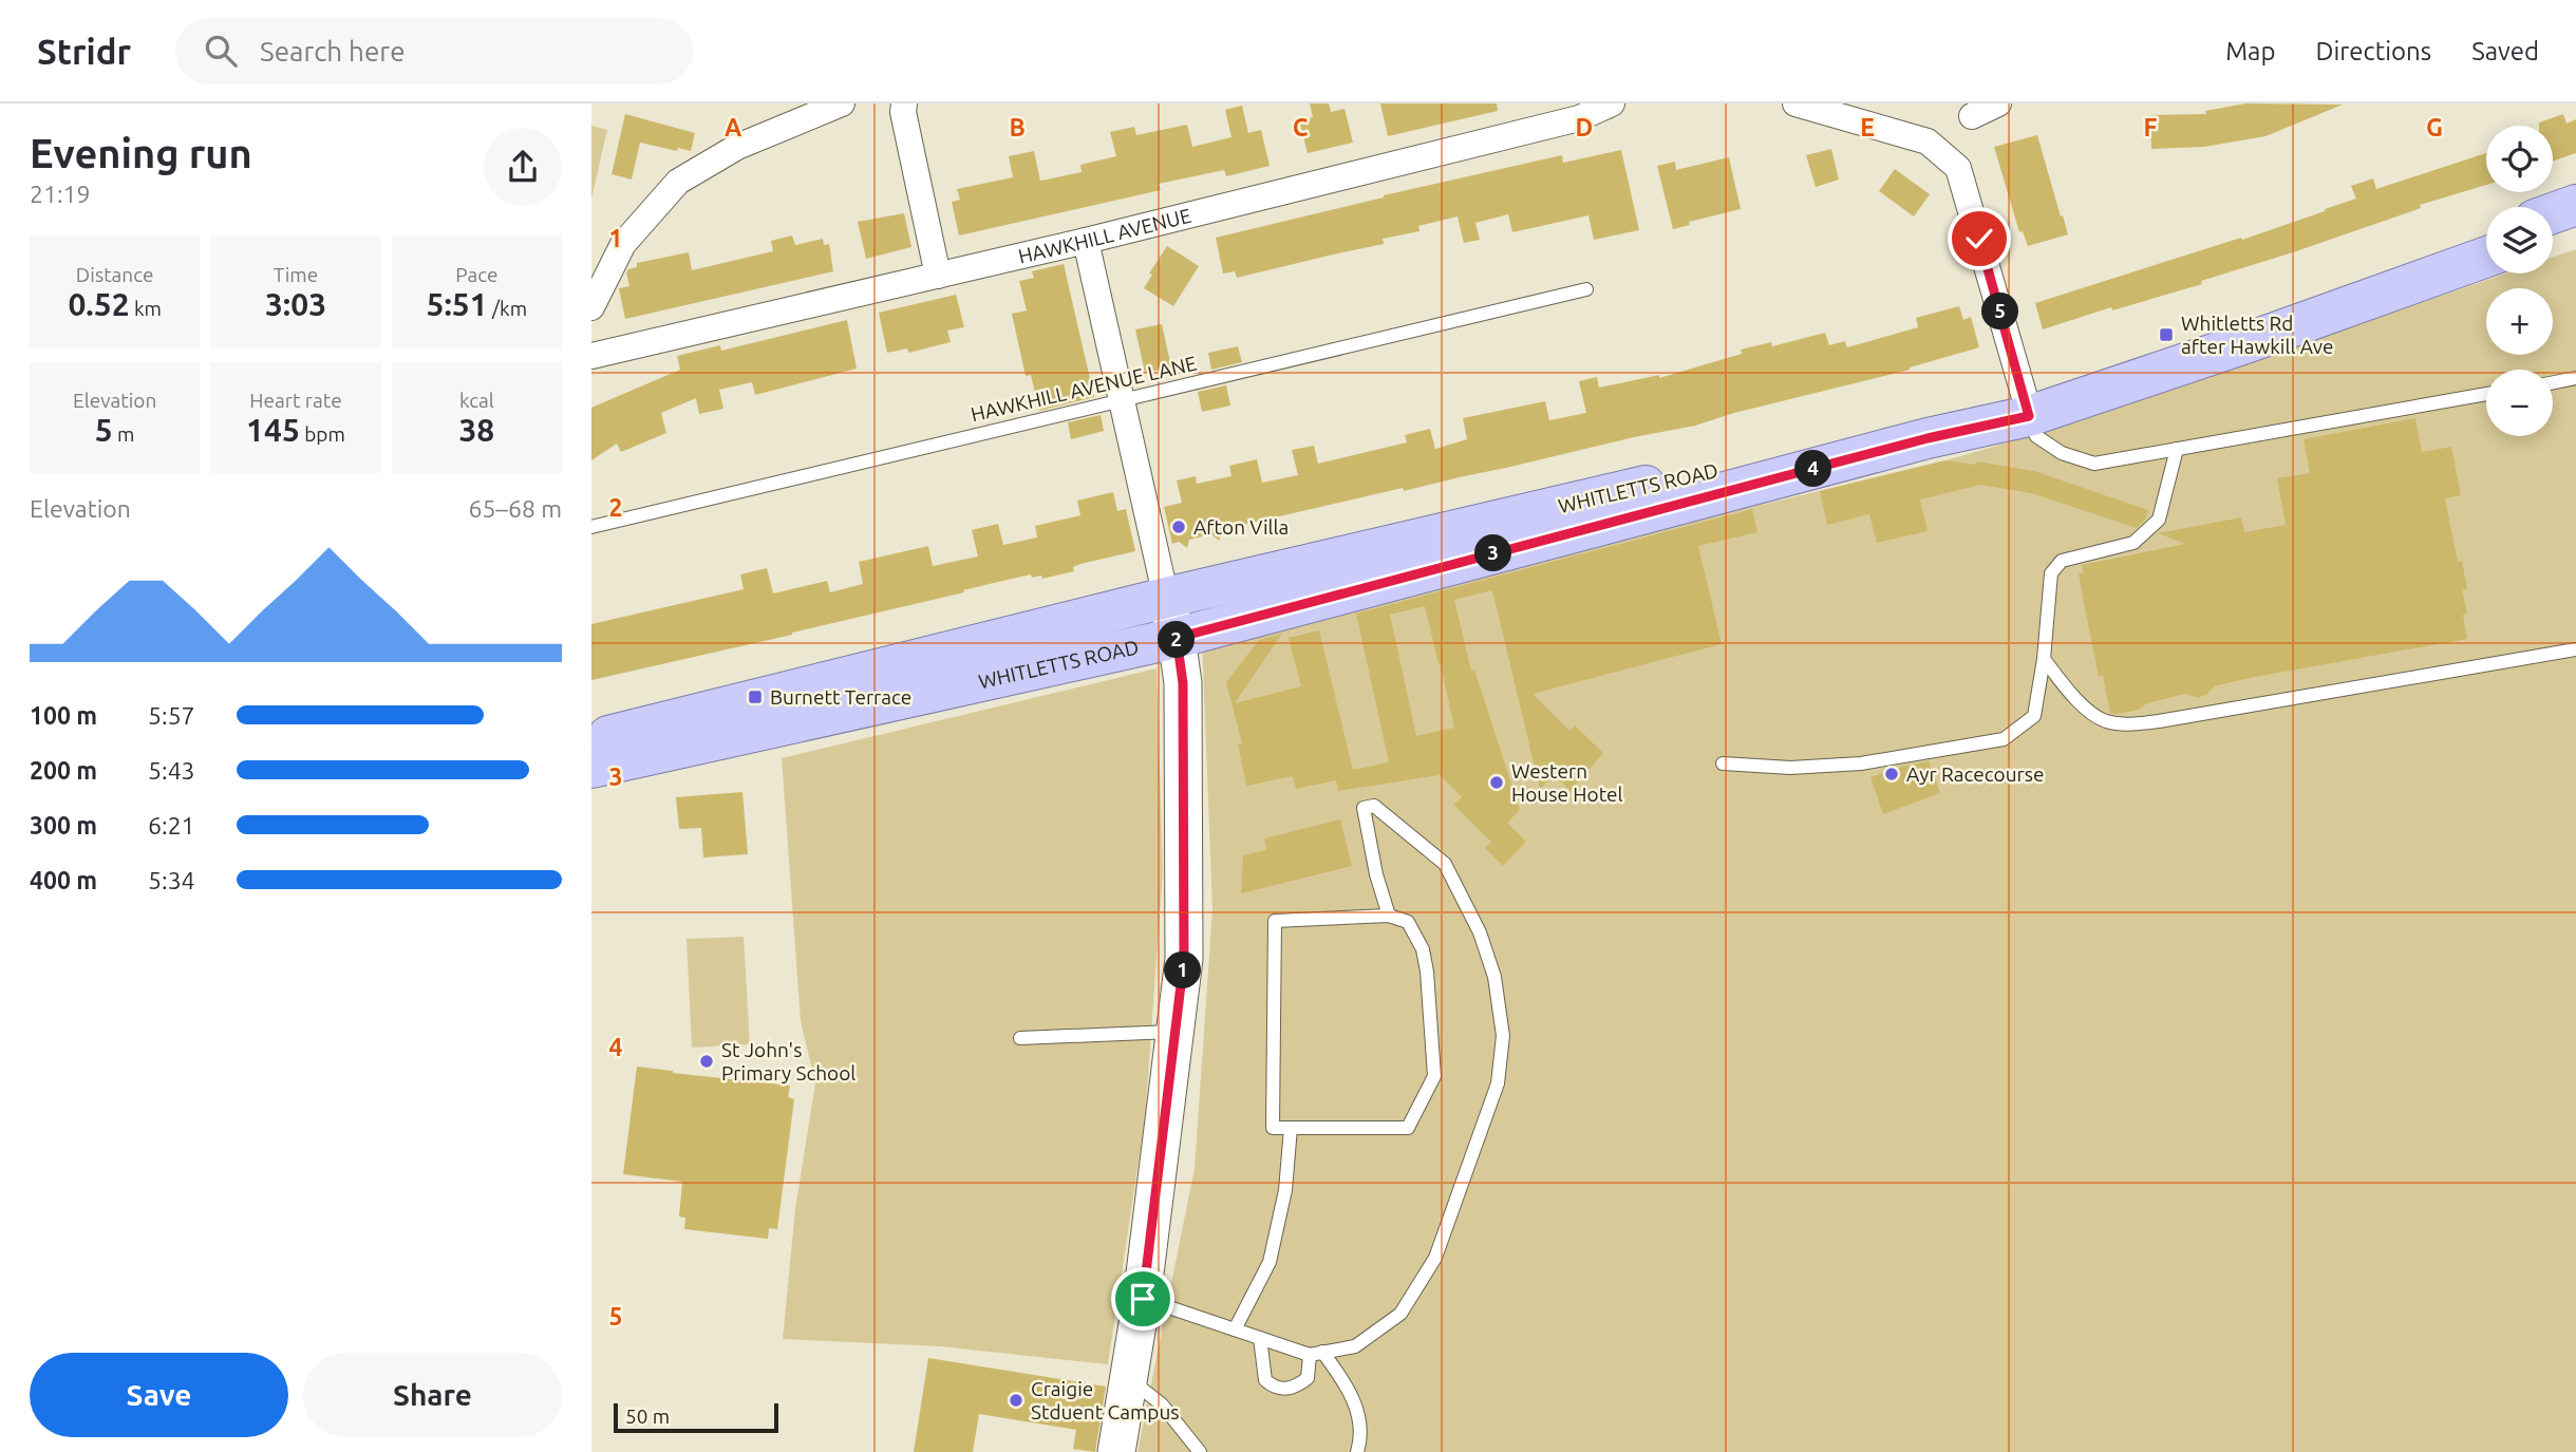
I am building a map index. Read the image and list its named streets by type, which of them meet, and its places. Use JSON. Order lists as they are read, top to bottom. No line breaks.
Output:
{"streets":{"main road":["WHITLETTS ROAD"],"street":["HAWKHILL AVENUE"],"lane":["HAWKHILL AVENUE LANE"]},"places":{"transit":["Whitletts Rd after Hawkill Ave","Burnett Terrace"],"other":["Afton Villa","Ayr Racecourse","Western House Hotel","St John's Primary School","Craigie Stduent Campus"]},"scale_bar":"50 m","page":{"header":"Stridr","search":"Search here","nav":["Map","Directions","Saved"],"heading":["Evening run","21:19"],"map_buttons":["+","−"],"stats":[["Distance","0.52 km"],["Time","3:03"],["Pace","5:51 /km"],["Elevation","5 m"],["Heart rate","145 bpm"],["kcal","38"]],"pins":["5","4","3","2","1"],"chart":["Elevation","65–68 m"],"list":[{"name":"100 m","note":"5:57"},{"name":"200 m","note":"5:43"},{"name":"300 m","note":"6:21"},{"name":"400 m","note":"5:34"}],"buttons":["Save","Share"],"scale":"50 m"},"grid":{"columns":["A","B","C","D","E","F","G"],"rows":["1","2","3","4","5"]}}
